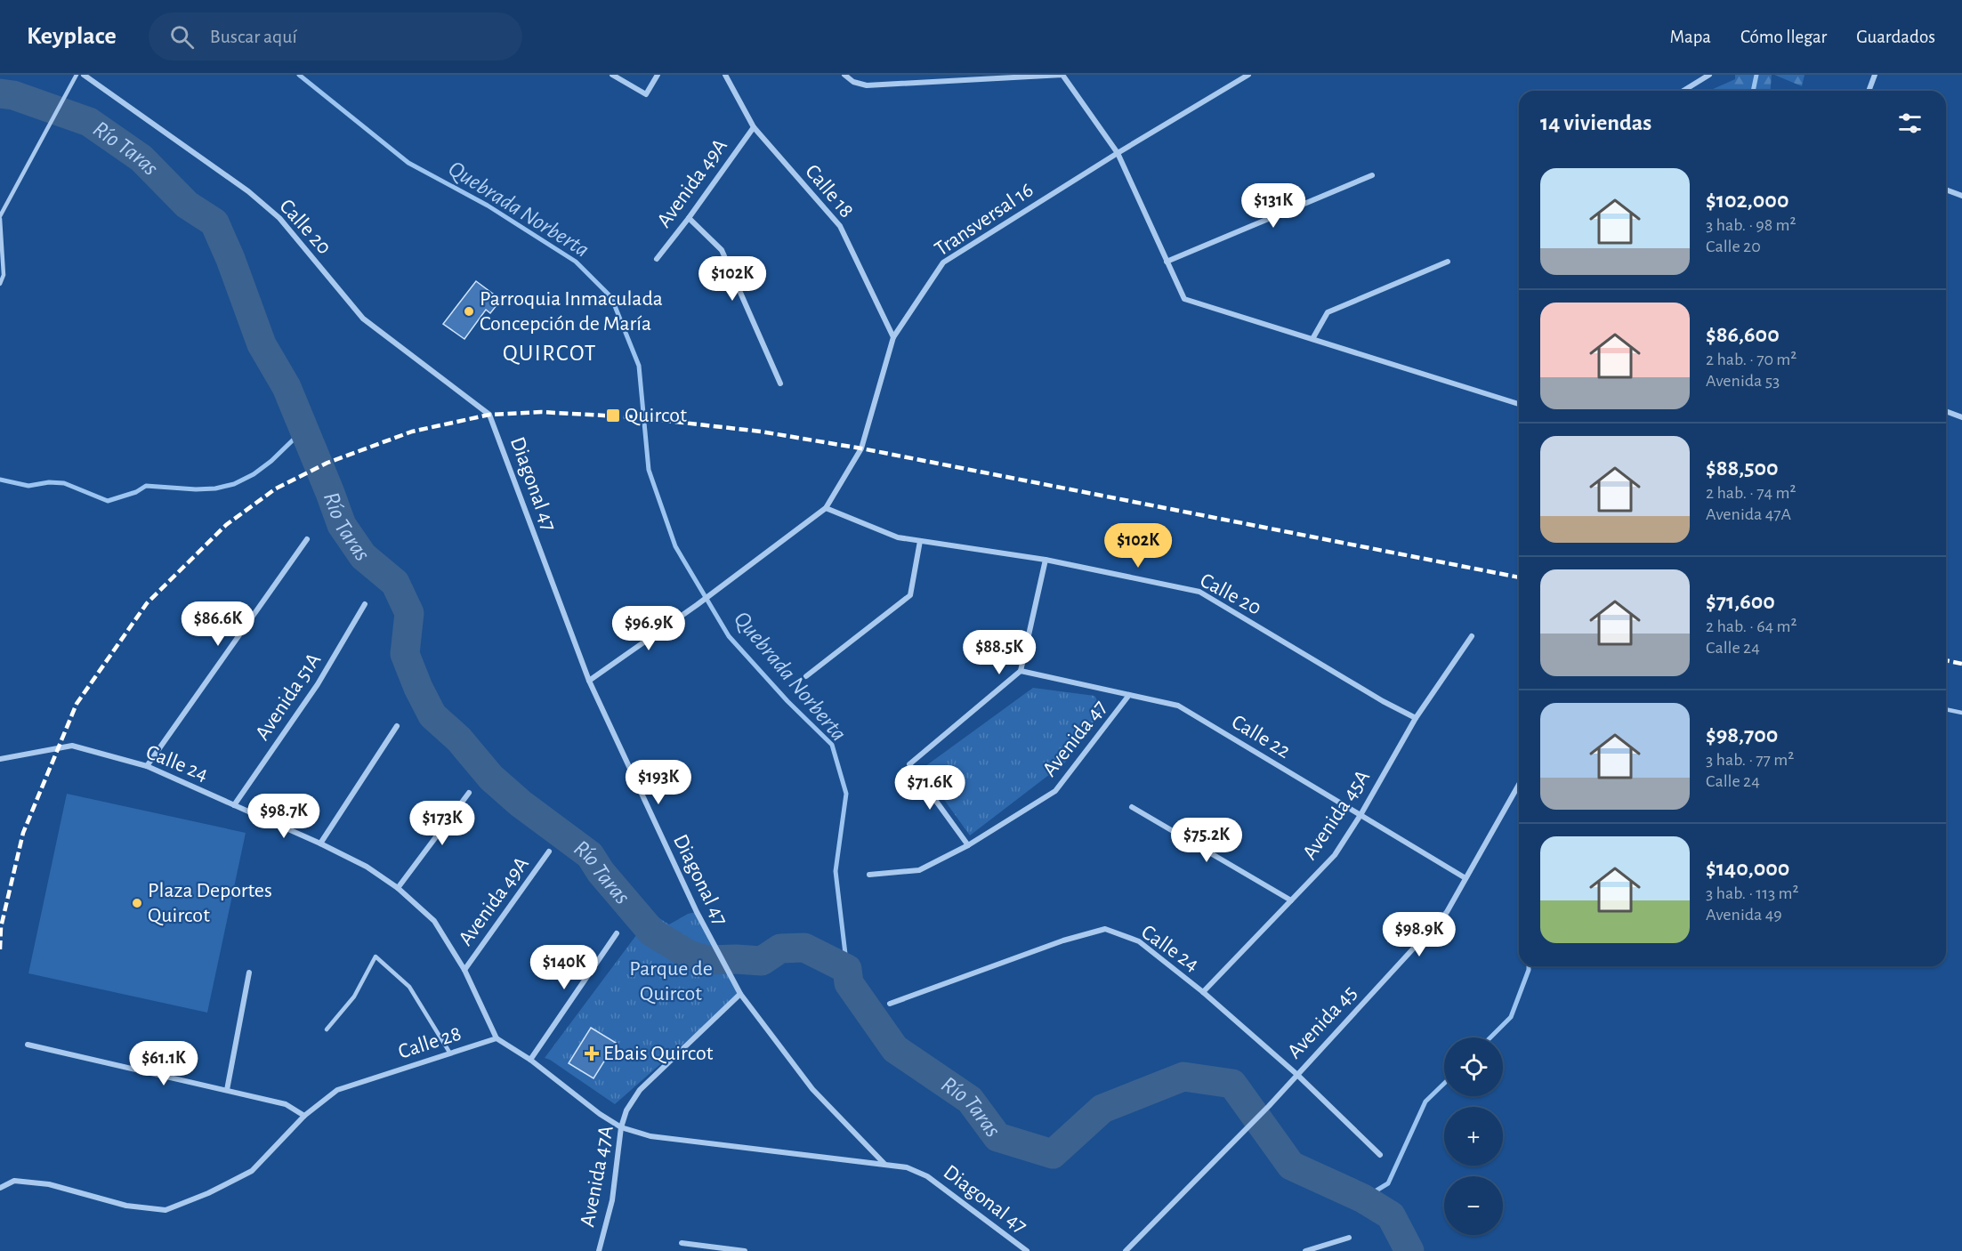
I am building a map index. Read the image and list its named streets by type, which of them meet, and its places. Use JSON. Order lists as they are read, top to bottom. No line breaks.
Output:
{"streets":{"street":["Avenida 49A","Calle 18","Transversal 16","Calle 20","Diagonal 47","Avenida 51A","Calle 22","Avenida 47","Calle 24","Avenida 45A","Avenida 45","Calle 28","Avenida 47A"]},"crossings":[["Avenida 49A","Calle 18"],["Avenida 49A","Calle 24"],["Calle 18","Transversal 16"],["Transversal 16","Calle 20"],["Calle 20","Diagonal 47"],["Calle 20","Avenida 45A"],["Diagonal 47","Avenida 47A"],["Avenida 51A","Calle 24"],["Calle 22","Avenida 47"],["Calle 22","Avenida 45A"],["Calle 22","Avenida 45"],["Calle 24","Avenida 45A"],["Calle 24","Avenida 45"],["Calle 24","Calle 28"]],"districts":["QUIRCOT"],"water":["Río Taras","Quebrada Norberta"],"parks":["Parque de Quircot"],"places":{"other":["Parroquia Inmaculada Concepción de María","Plaza Deportes Quircot"],"transit":["Quircot"],"health":["Ebais Quircot"]},"page":{"header":"Keyplace","search":"Buscar aquí","nav":["Mapa","Cómo llegar","Guardados"],"heading":"14 viviendas","list":[{"name":"$102,000","note":"3 hab. · 98 m² · Calle 20"},{"name":"$86,600","note":"2 hab. · 70 m² · Avenida 53"},{"name":"$88,500","note":"2 hab. · 74 m² · Avenida 47A"},{"name":"$71,600","note":"2 hab. · 64 m² · Calle 24"},{"name":"$98,700","note":"3 hab. · 77 m² · Calle 24"},{"name":"$140,000","note":"3 hab. · 113 m² · Avenida 49"}],"price":["$131K","$102K","$102K","$86.6K","$96.9K","$88.5K","$193K","$71.6K","$98.7K","$173K","$75.2K","$98.9K","$140K","$61.1K"],"map_buttons":["+","−"]}}
